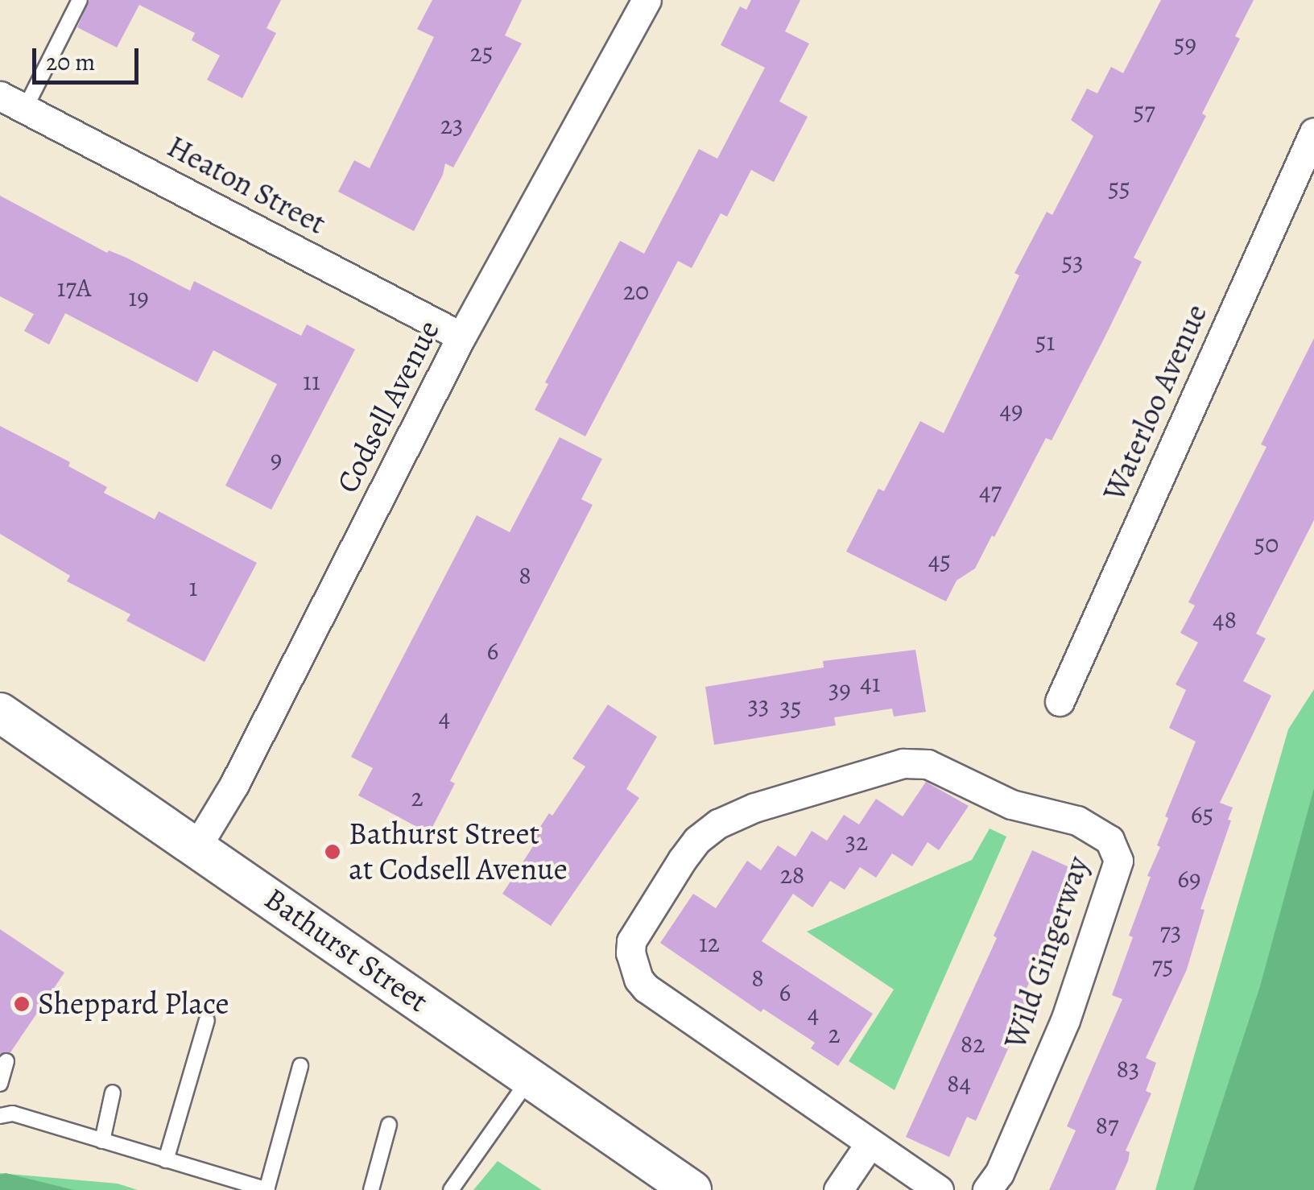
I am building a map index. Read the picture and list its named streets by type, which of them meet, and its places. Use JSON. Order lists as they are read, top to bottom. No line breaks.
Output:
{"streets":{"main road":["Bathurst Street"],"street":["Heaton Street","Waterloo Avenue","Codsell Avenue","Wild Gingerway"]},"crossings":[["Heaton Street","Codsell Avenue"],["Codsell Avenue","Bathurst Street"]],"places":["Bathurst Street at Codsell Avenue","Sheppard Place"],"house_numbers":["59","25","57","23","55","53","17A","20","19","51","11","49","9","47","50","45","8","1","48","6","41","39","33","35","4","2","65","32","28","69","73","12","75","8","6","4","2","82","83","84","87"],"scale_bar":"20 m"}
